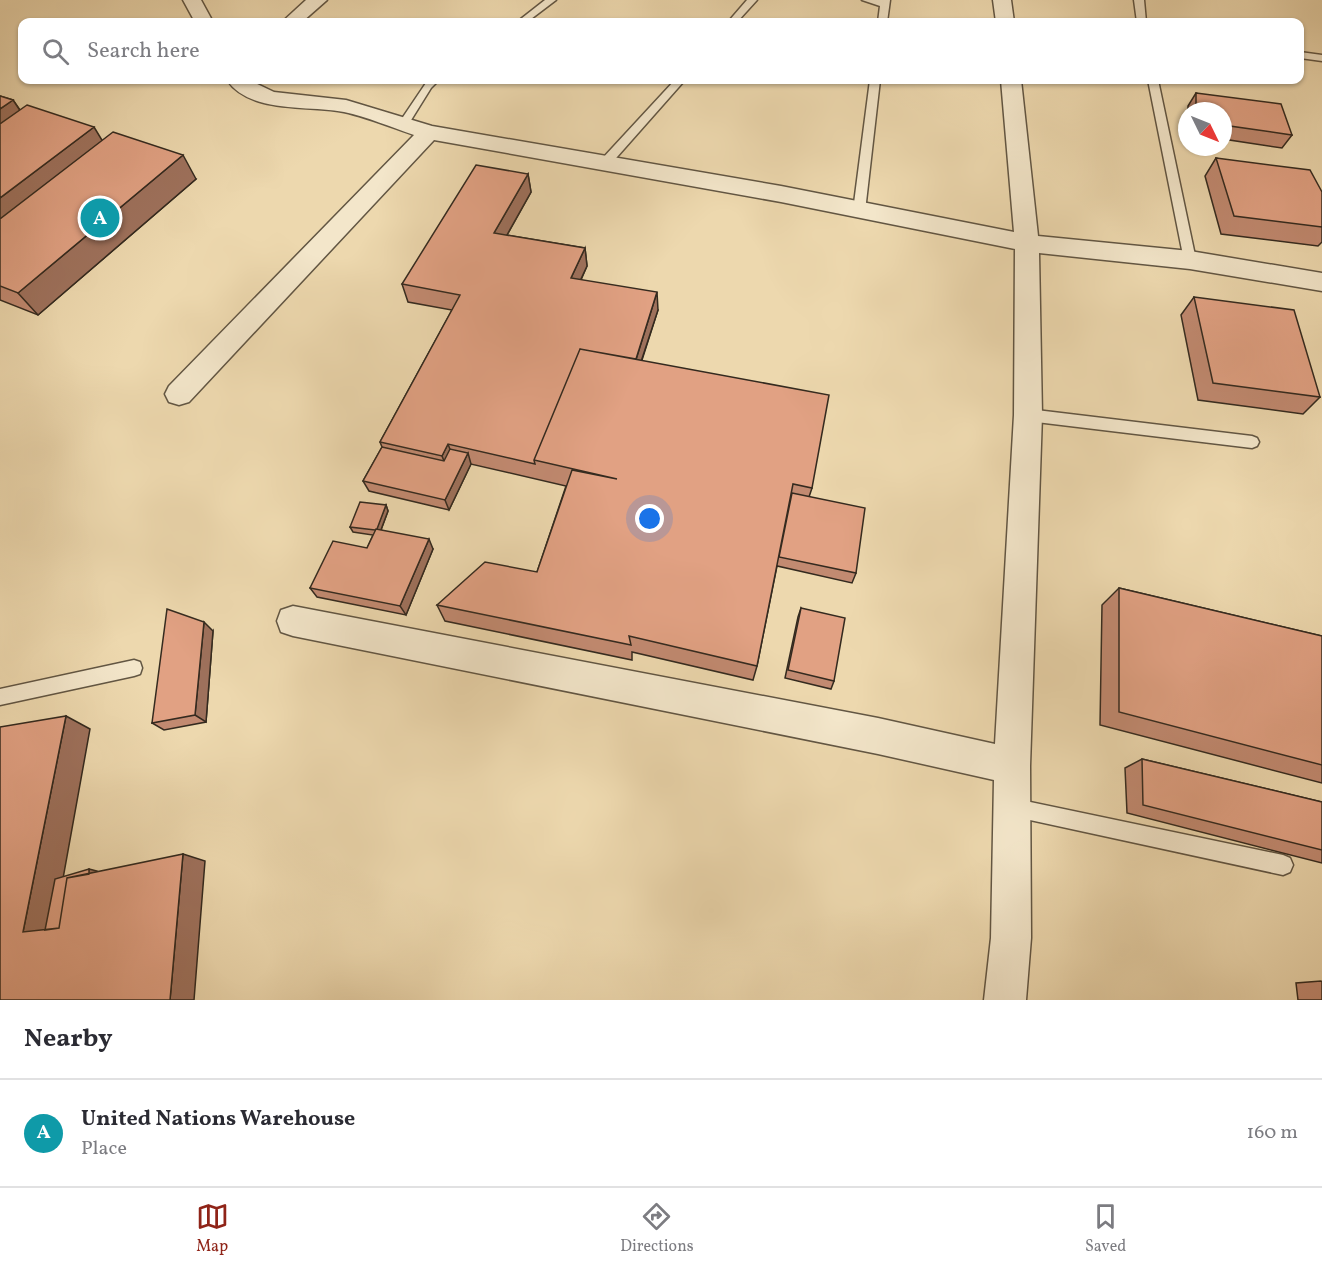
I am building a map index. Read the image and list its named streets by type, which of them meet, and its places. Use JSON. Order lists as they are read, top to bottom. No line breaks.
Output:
{"north":"bottom right","page":{"search":"Search here","pins":"A","heading":"Nearby","list":[{"mark":"A","name":"United Nations Warehouse","note":"Place","value":"160 m"}],"nav":["Map","Directions","Saved"]}}
